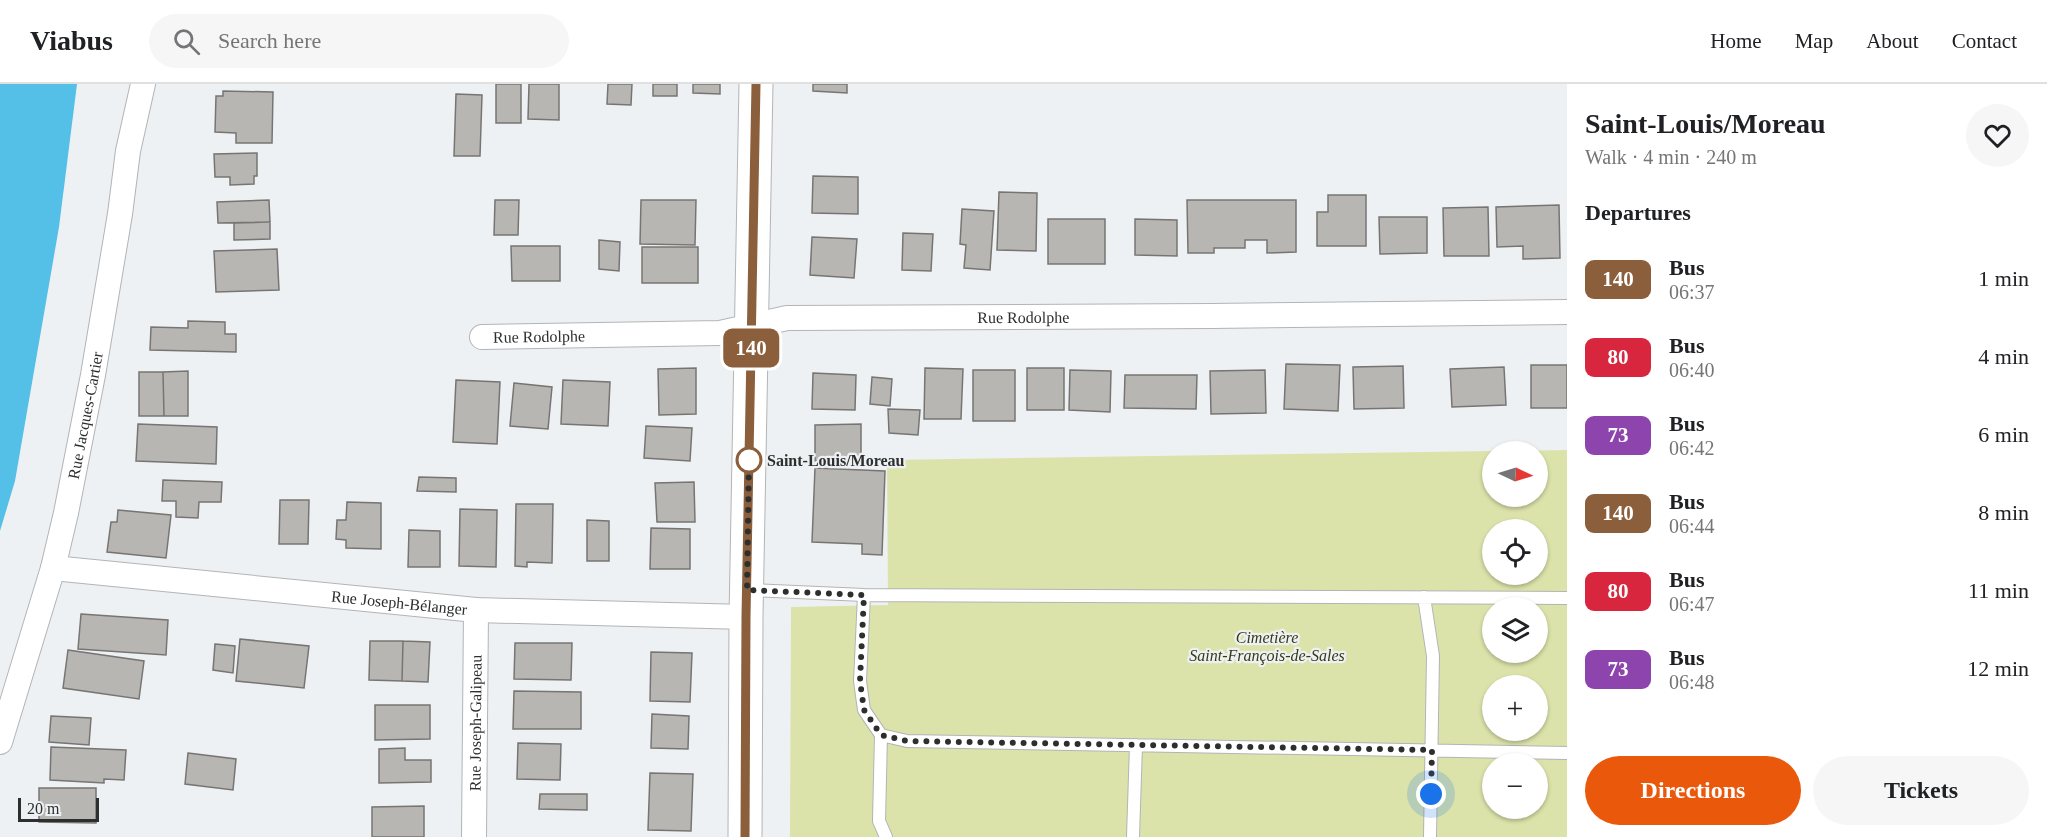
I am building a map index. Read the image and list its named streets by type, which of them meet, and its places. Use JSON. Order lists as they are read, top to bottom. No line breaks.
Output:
{"streets":{"street":["Rue Rodolphe","Rue Jacques-Cartier","Rue Joseph-Bélanger","Rue Joseph-Galipeau"]},"crossings":[["Rue Jacques-Cartier","Rue Joseph-Bélanger"],["Rue Joseph-Bélanger","Rue Joseph-Galipeau"]],"parks":["Cimetière Saint-François-de-Sales"],"places":["Saint-Louis/Moreau"],"lines":["bus line 140"],"scale_bar":"20 m","north":"right","page":{"header":"Viabus","search":"Search here","nav":["Home","Map","About","Contact"],"on_map":"140","heading":[["Saint-Louis/Moreau","Walk · 4 min · 240 m"],"Departures"],"list":[{"mark":"140","name":"Bus","note":"06:37","value":"1 min"},{"mark":"80","name":"Bus","note":"06:40","value":"4 min"},{"mark":"73","name":"Bus","note":"06:42","value":"6 min"},{"mark":"140","name":"Bus","note":"06:44","value":"8 min"},{"mark":"80","name":"Bus","note":"06:47","value":"11 min"},{"mark":"73","name":"Bus","note":"06:48","value":"12 min"}],"map_buttons":["+","−"],"buttons":["Directions","Tickets"],"scale":"20 m"}}
